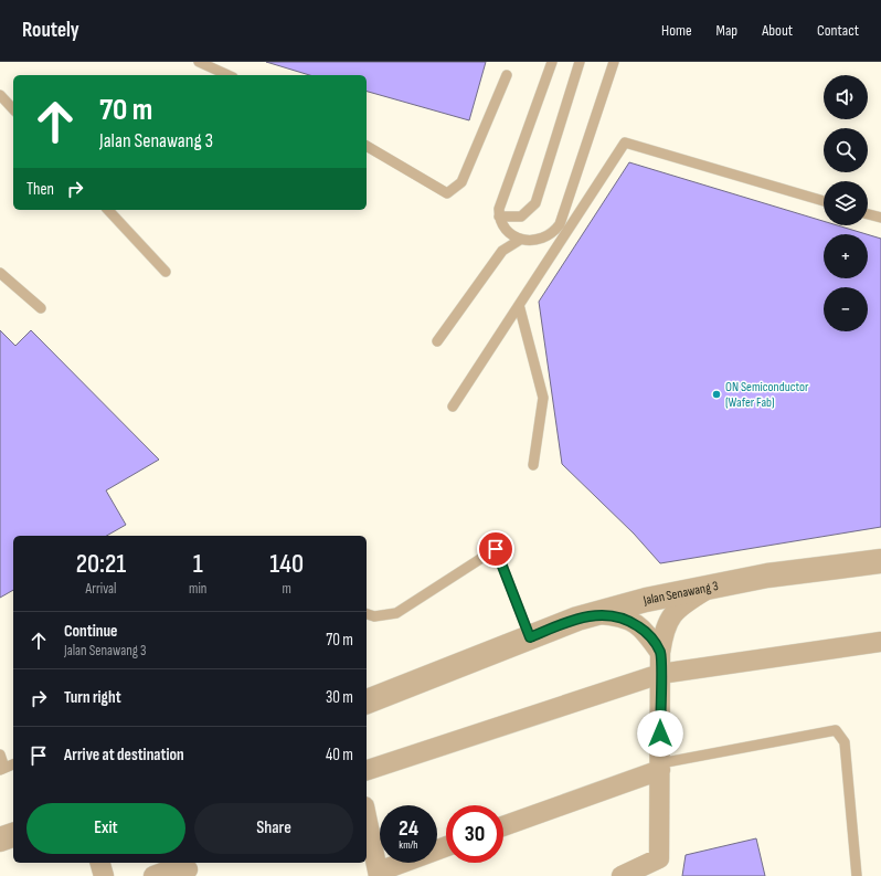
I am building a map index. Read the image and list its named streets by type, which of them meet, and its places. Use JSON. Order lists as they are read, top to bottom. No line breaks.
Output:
{"streets":{"street":["Jalan Senawang 3"]},"places":["ON Semiconductor (Wafer Fab)"],"page":{"header":"Routely","nav":["Home","Map","About","Contact"],"map_buttons":["+","−"],"turn":["70 m","Jalan Senawang 3"],"then":"Then","eta":["20:21","Arrival","1","min","140","m"],"list":[{"name":"Continue","note":"Jalan Senawang 3","value":"70 m"},{"name":"Turn right","value":"30 m"},{"name":"Arrive at destination","value":"40 m"}],"buttons":["Exit","Share"],"speed":"24 km/h","limit":"30"}}
